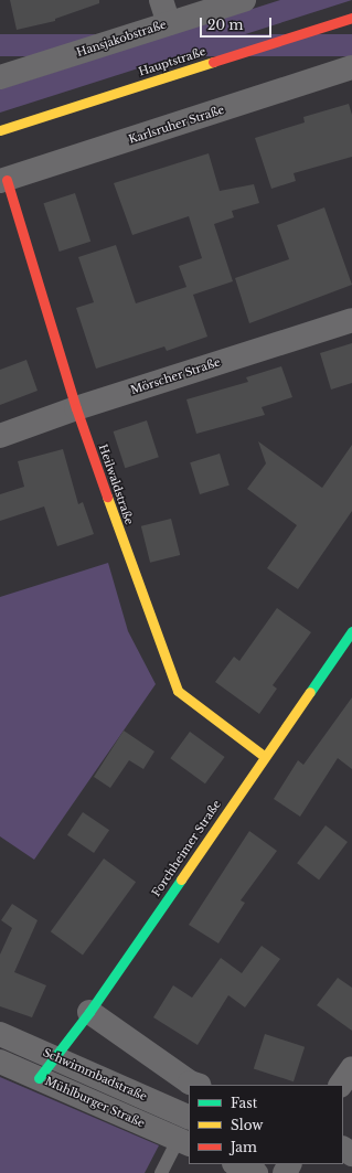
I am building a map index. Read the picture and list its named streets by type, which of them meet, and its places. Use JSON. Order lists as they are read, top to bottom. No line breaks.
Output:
{"streets":{"street":["Hansjakobstraße","Hauptstraße","Karlsruher Straße","Mörscher Straße","Heilwaldstraße","Forchheimer Straße","Schwimmbadstraße","Mühlburger Straße"]},"crossings":[["Karlsruher Straße","Heilwaldstraße"],["Mörscher Straße","Heilwaldstraße"],["Heilwaldstraße","Forchheimer Straße"],["Forchheimer Straße","Schwimmbadstraße"],["Forchheimer Straße","Mühlburger Straße"]],"legend":["Fast","Slow","Jam"],"scale_bar":"20 m"}
